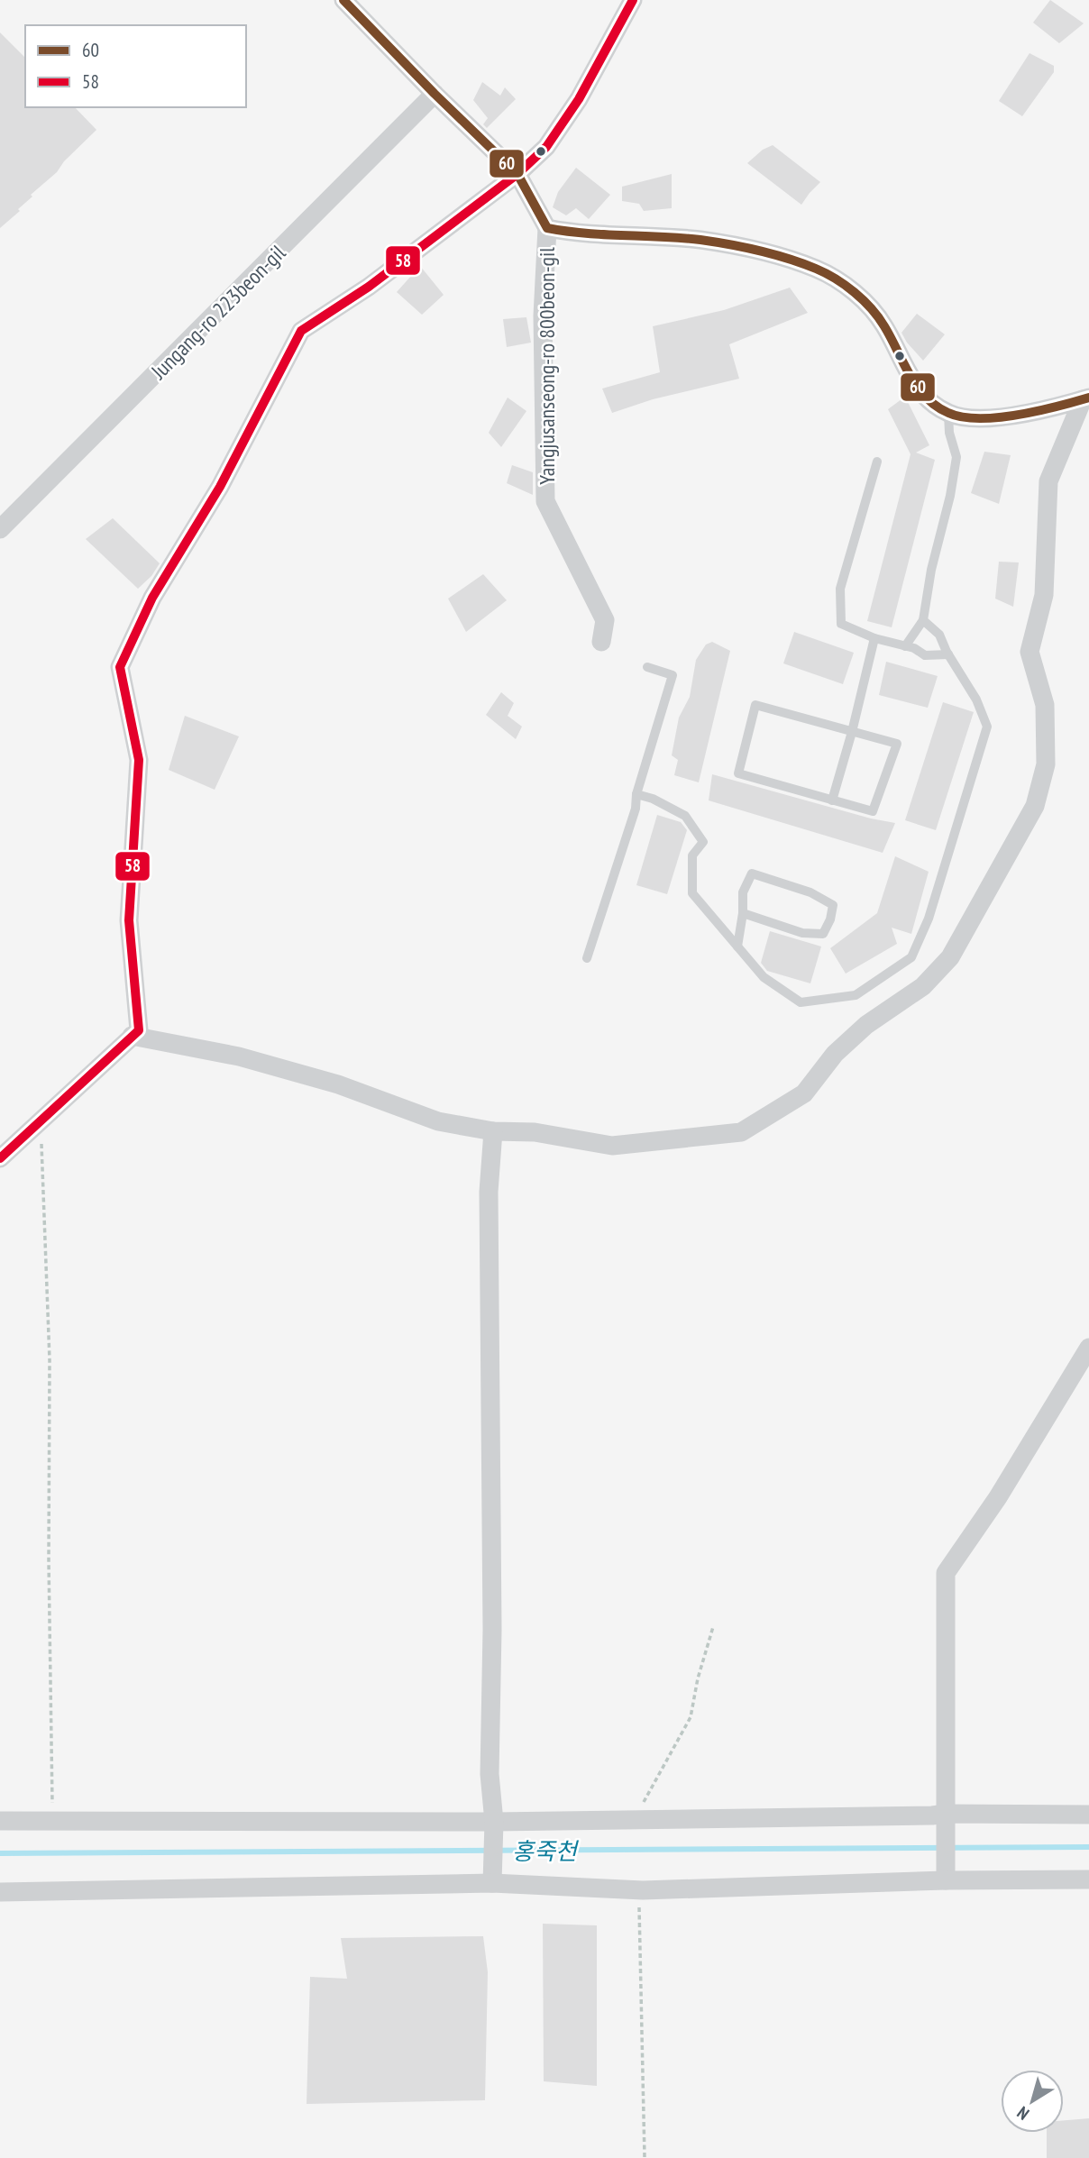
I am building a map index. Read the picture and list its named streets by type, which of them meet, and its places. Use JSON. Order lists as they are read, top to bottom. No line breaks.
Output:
{"streets":{"street":["Jungang-ro 223beon-gil","Yangjusanseong-ro 800beon-gil"]},"water":["홍죽천"],"lines":["transit line 60","transit line 58"],"legend":["60","58"],"north":"bottom left"}
